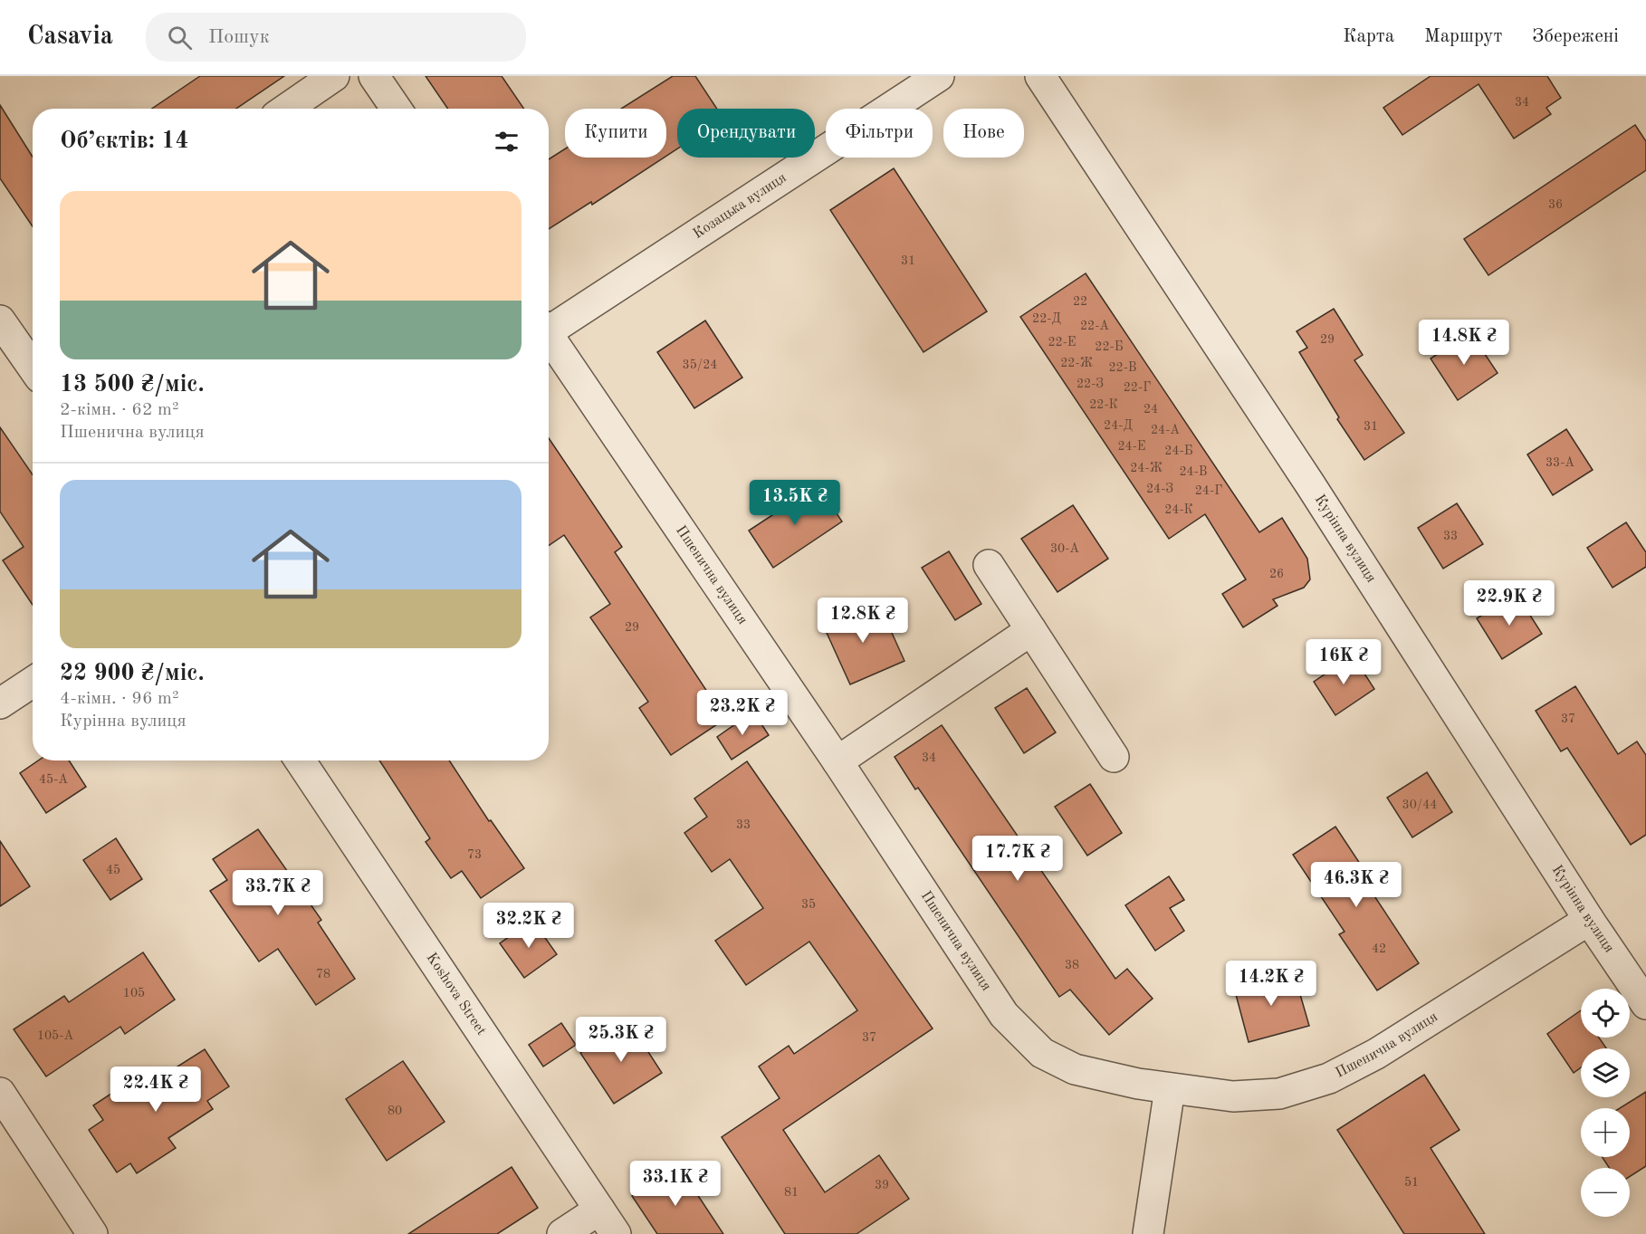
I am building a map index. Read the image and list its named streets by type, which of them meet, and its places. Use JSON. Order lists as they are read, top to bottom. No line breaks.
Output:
{"streets":{"street":["Козацька вулиця","Курінна вулиця","Пшенична вулиця","Koshova Street"]},"crossings":[["Курінна вулиця","Пшенична вулиця"]],"house_numbers":["34","36","31","22","22-Д","22-А","29","22-Е","22-Б","22-Ж","35/24","22-В","22-З","22-Г","22-К","24","24-Д","31","24-А","24-Е","24-Б","33-А","24-Ж","24-В","24-З","24-Г","24-К","33","30-А","26","29","37","34","45-А","30/44","33","73","45","35","42","38","78","105","105-А","37","80","51","39","81"],"page":{"header":"Casavia","search":"Пошук","nav":["Карта","Маршрут","Збережені"],"chip":["Купити","Орендувати","Фільтри","Нове"],"heading":"Об’єктів: 14","list":[{"name":"13 500 ₴/міс.","note":"2-кімн. · 62 m² · Пшенична вулиця"},{"name":"22 900 ₴/міс.","note":"4-кімн. · 96 m² · Курінна вулиця"}],"price":["14.8K ₴","13.5K ₴","22.9K ₴","12.8K ₴","16K ₴","23.2K ₴","17.7K ₴","46.3K ₴","33.7K ₴","32.2K ₴","14.2K ₴","25.3K ₴","22.4K ₴","33.1K ₴"],"map_buttons":["+","−"]}}
